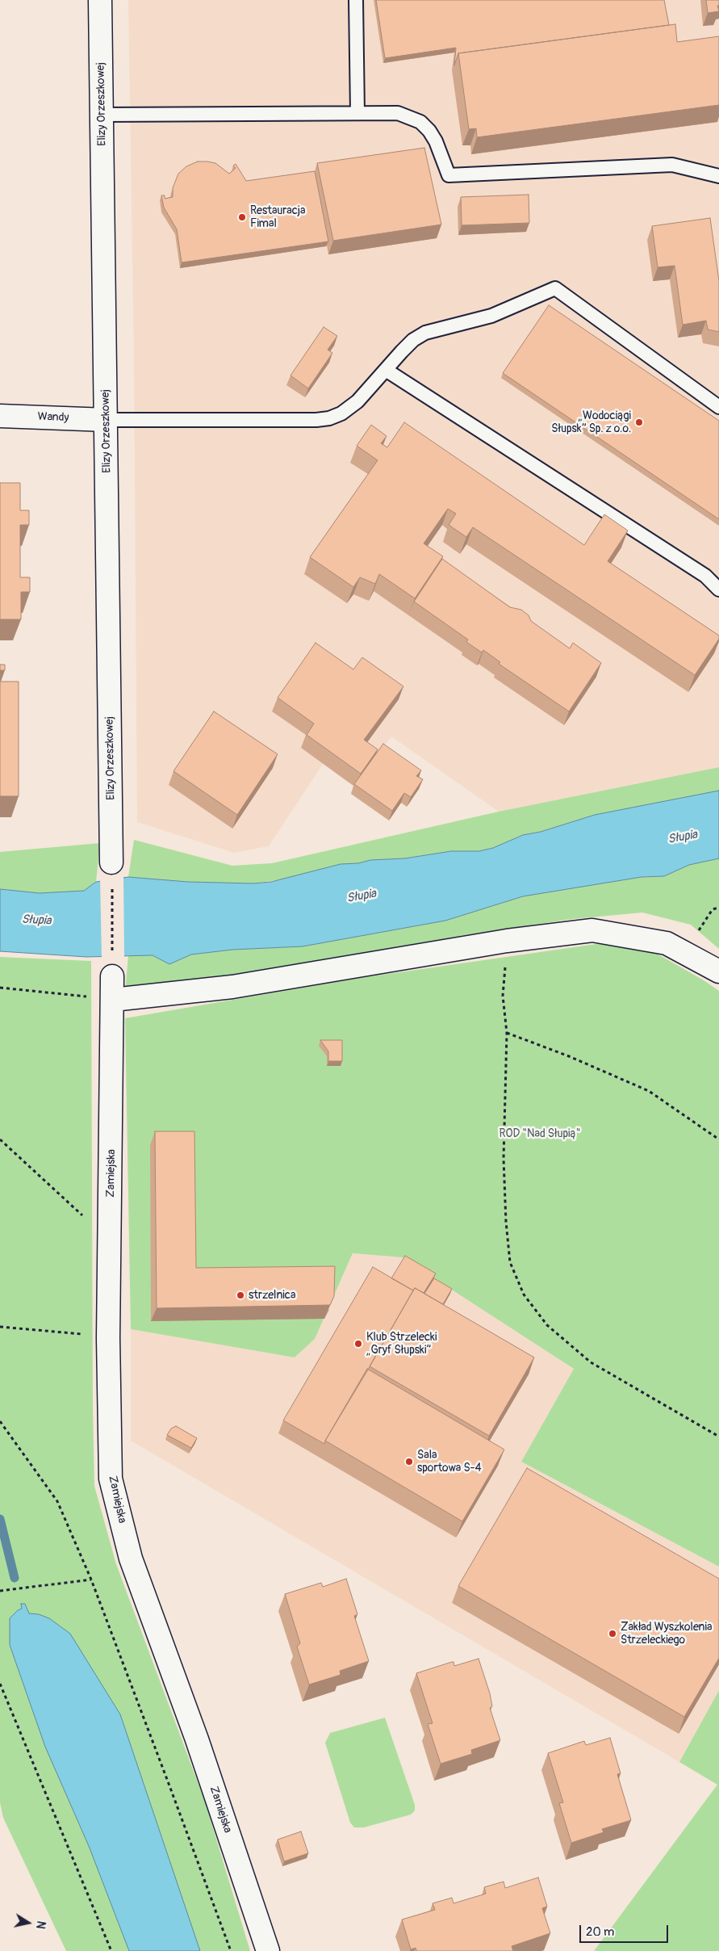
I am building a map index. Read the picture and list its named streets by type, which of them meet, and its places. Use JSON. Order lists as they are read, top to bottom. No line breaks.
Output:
{"streets":{"street":["Elizy Orzeszkowej","Wandy","Zamiejska"]},"crossings":[["Elizy Orzeszkowej","Wandy"]],"water":["Słupia"],"parks":["ROD \"Nad Słupią\""],"places":["Restauracja Fimal","„Wodociągi Słupsk” Sp. z o.o.","strzelnica","Klub Strzelecki „Gryf Słupski”","Sala sportowa S-4","Zakład Wyszkolenia Strzeleckiego"],"scale_bar":"20 m","north":"right"}
